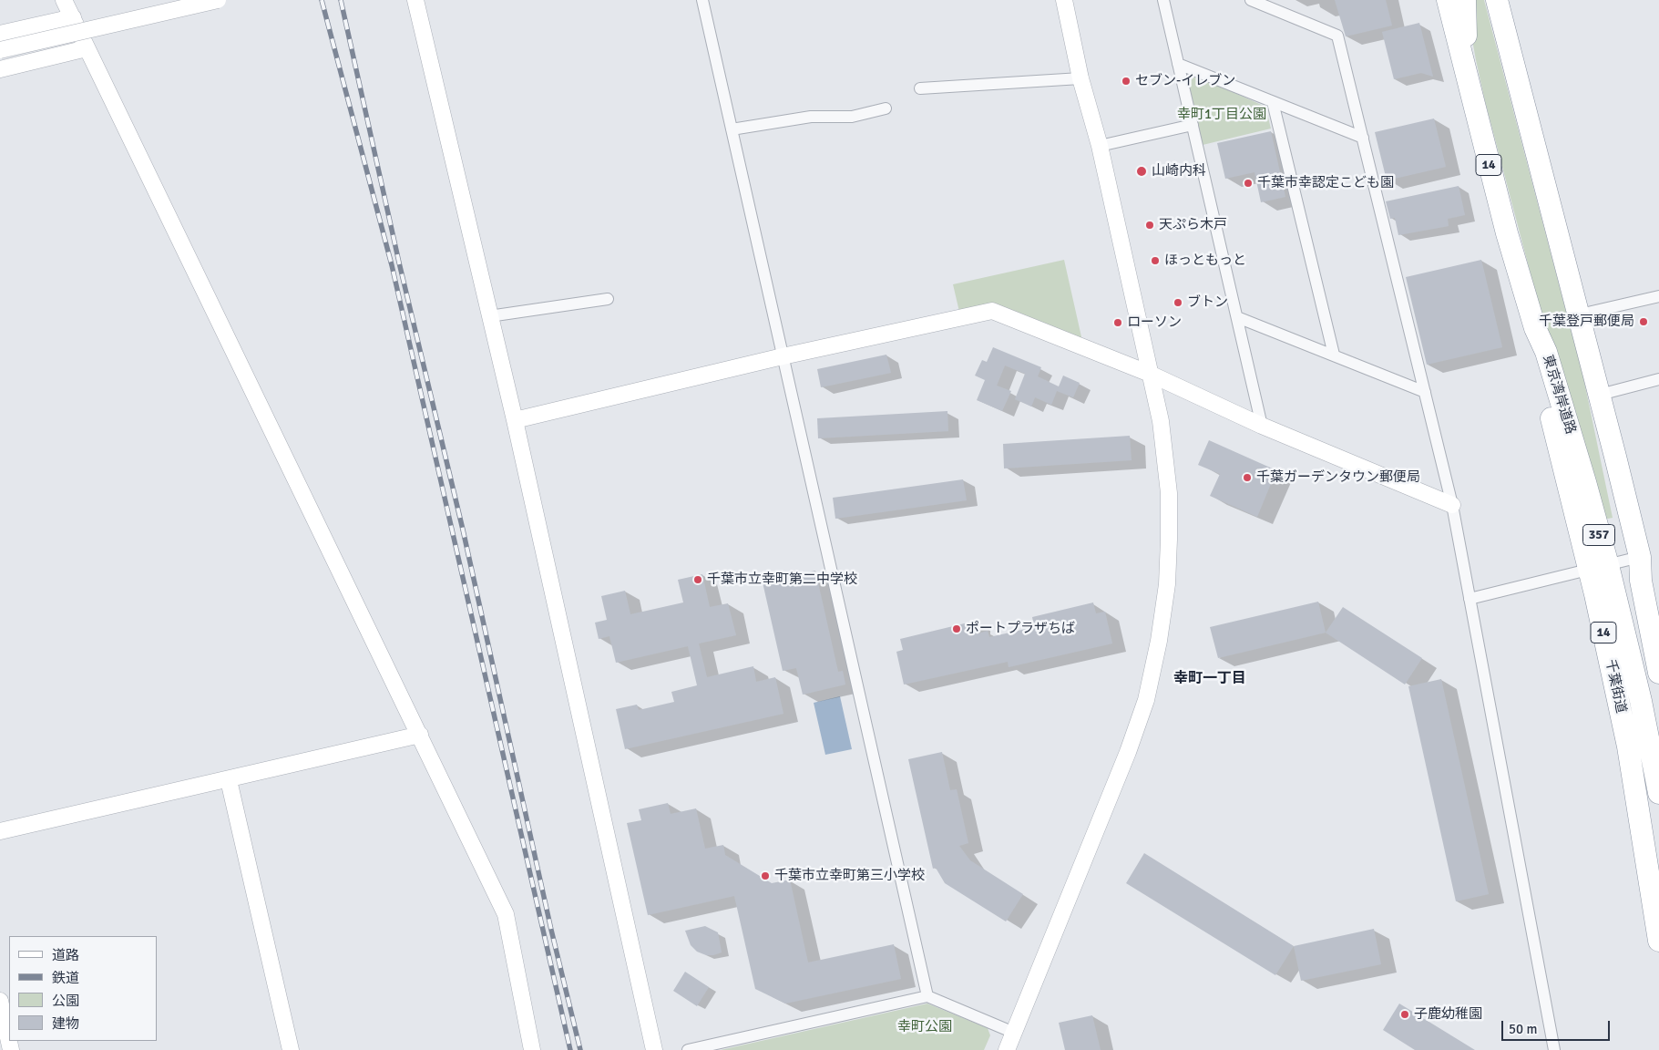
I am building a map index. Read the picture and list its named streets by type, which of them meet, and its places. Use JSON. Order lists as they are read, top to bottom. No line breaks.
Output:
{"streets":{"highway":["14","357","千葉街道"]},"crossings":[["14","千葉街道"],["357","千葉街道"]],"districts":["幸町一丁目"],"parks":["幸町1丁目公園","幸町公園"],"places":["セブン-イレブン","山崎内科","千葉市幸認定こども園","天ぷら木戸","ほっともっと","ブトン","千葉登戸郵便局","ローソン","千葉ガーデンタウン郵便局","千葉市立幸町第二中学校","ポートプラザちば","千葉市立幸町第三小学校","子鹿幼稚園"],"legend":["道路","鉄道","公園","建物"],"scale_bar":"50 m"}
